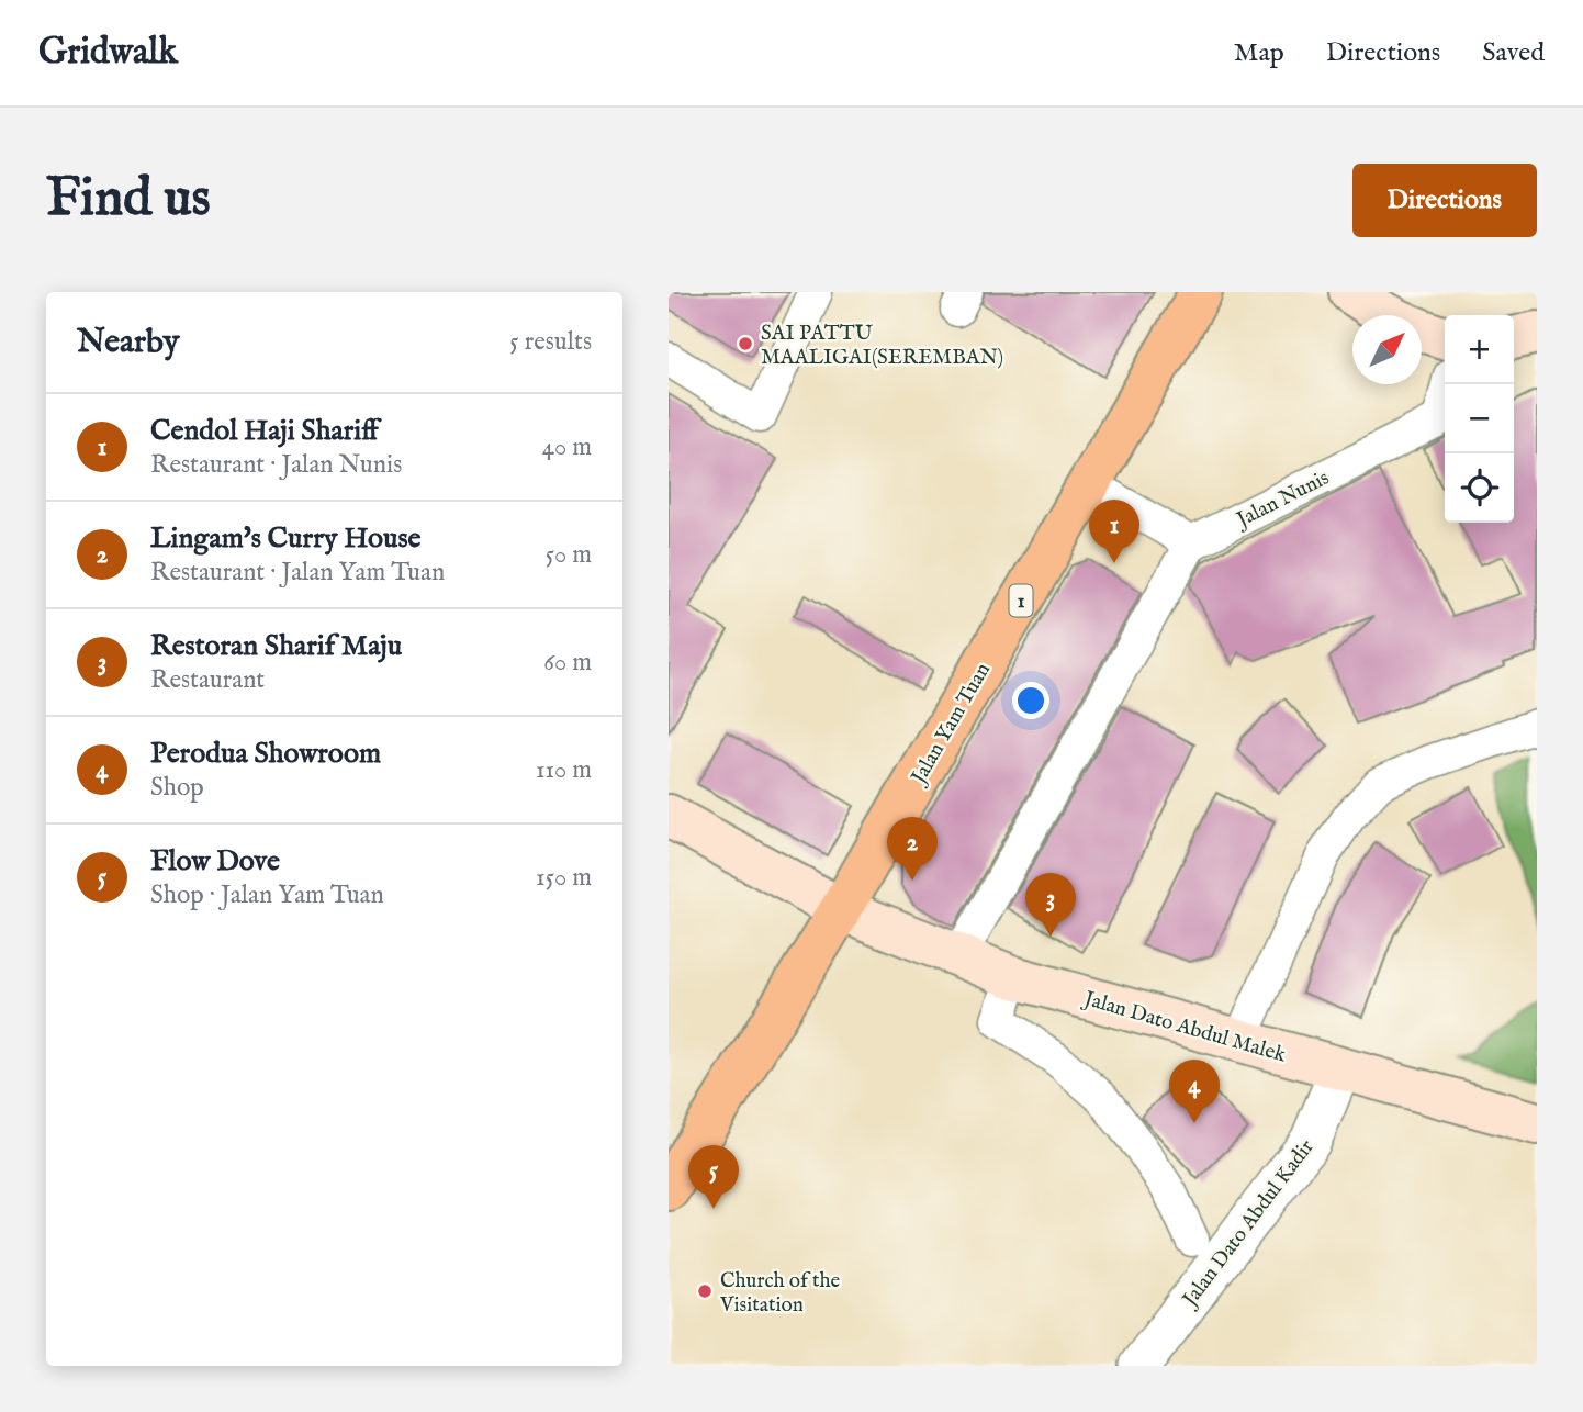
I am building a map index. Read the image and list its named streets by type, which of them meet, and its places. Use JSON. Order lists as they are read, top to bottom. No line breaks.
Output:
{"streets":{"highway":["1","Jalan Yam Tuan"],"main road":["Jalan Dato Abdul Malek"],"street":["Jalan Nunis","Jalan Dato Abdul Kadir"]},"crossings":[["Jalan Yam Tuan","Jalan Dato Abdul Malek"],["Jalan Dato Abdul Malek","Jalan Dato Abdul Kadir"]],"places":["SAI PATTU MAALIGAI(SEREMBAN)","Church of the Visitation"],"north":"top right","page":{"header":"Gridwalk","nav":["Map","Directions","Saved"],"buttons":"Directions","title":"Find us","heading":["Nearby","5 results"],"map_buttons":["+","−"],"list":[{"mark":"1","name":"Cendol Haji Shariff","note":"Restaurant · Jalan Nunis","value":"40 m"},{"mark":"2","name":"Lingam's Curry House","note":"Restaurant · Jalan Yam Tuan","value":"50 m"},{"mark":"3","name":"Restoran Sharif Maju","note":"Restaurant","value":"60 m"},{"mark":"4","name":"Perodua Showroom","note":"Shop","value":"110 m"},{"mark":"5","name":"Flow Dove","note":"Shop · Jalan Yam Tuan","value":"150 m"}],"pins":["1","2","3","4","5"]}}
